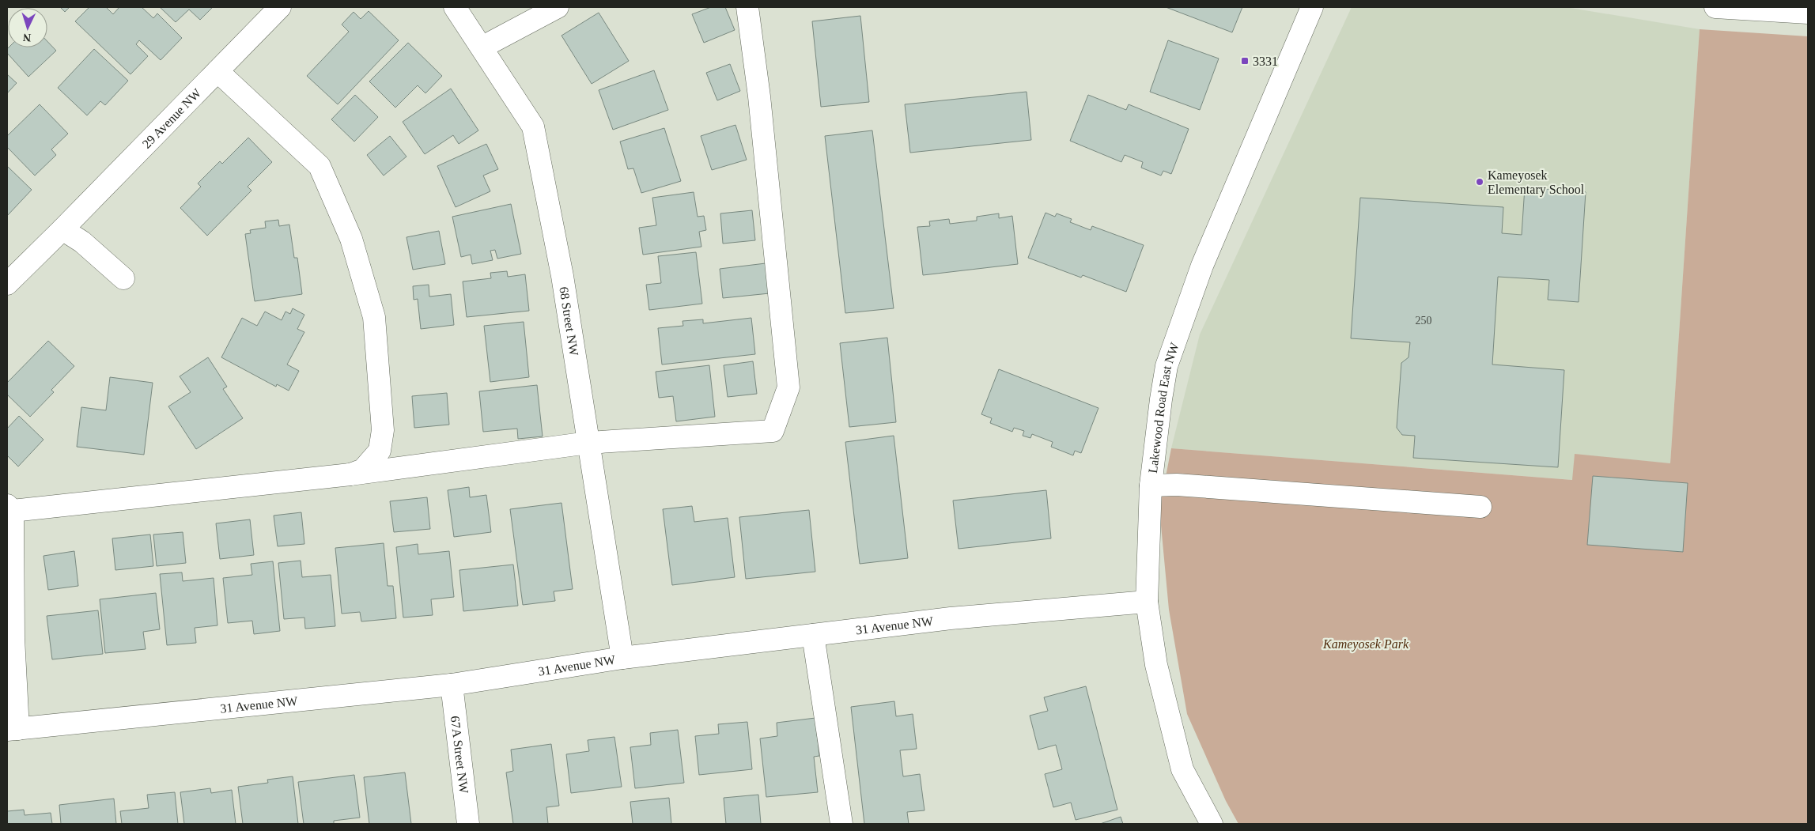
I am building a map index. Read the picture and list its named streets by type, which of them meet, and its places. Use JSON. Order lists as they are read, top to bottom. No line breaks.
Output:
{"streets":{"street":["29 Avenue NW","68 Street NW","Lakewood Road East NW","31 Avenue NW","67A Street NW"]},"crossings":[["68 Street NW","31 Avenue NW"],["Lakewood Road East NW","31 Avenue NW"],["31 Avenue NW","67A Street NW"]],"parks":["Kameyosek Park"],"places":{"transit":["3331"],"other":["Kameyosek Elementary School"]},"house_numbers":["250"],"north":"bottom"}
